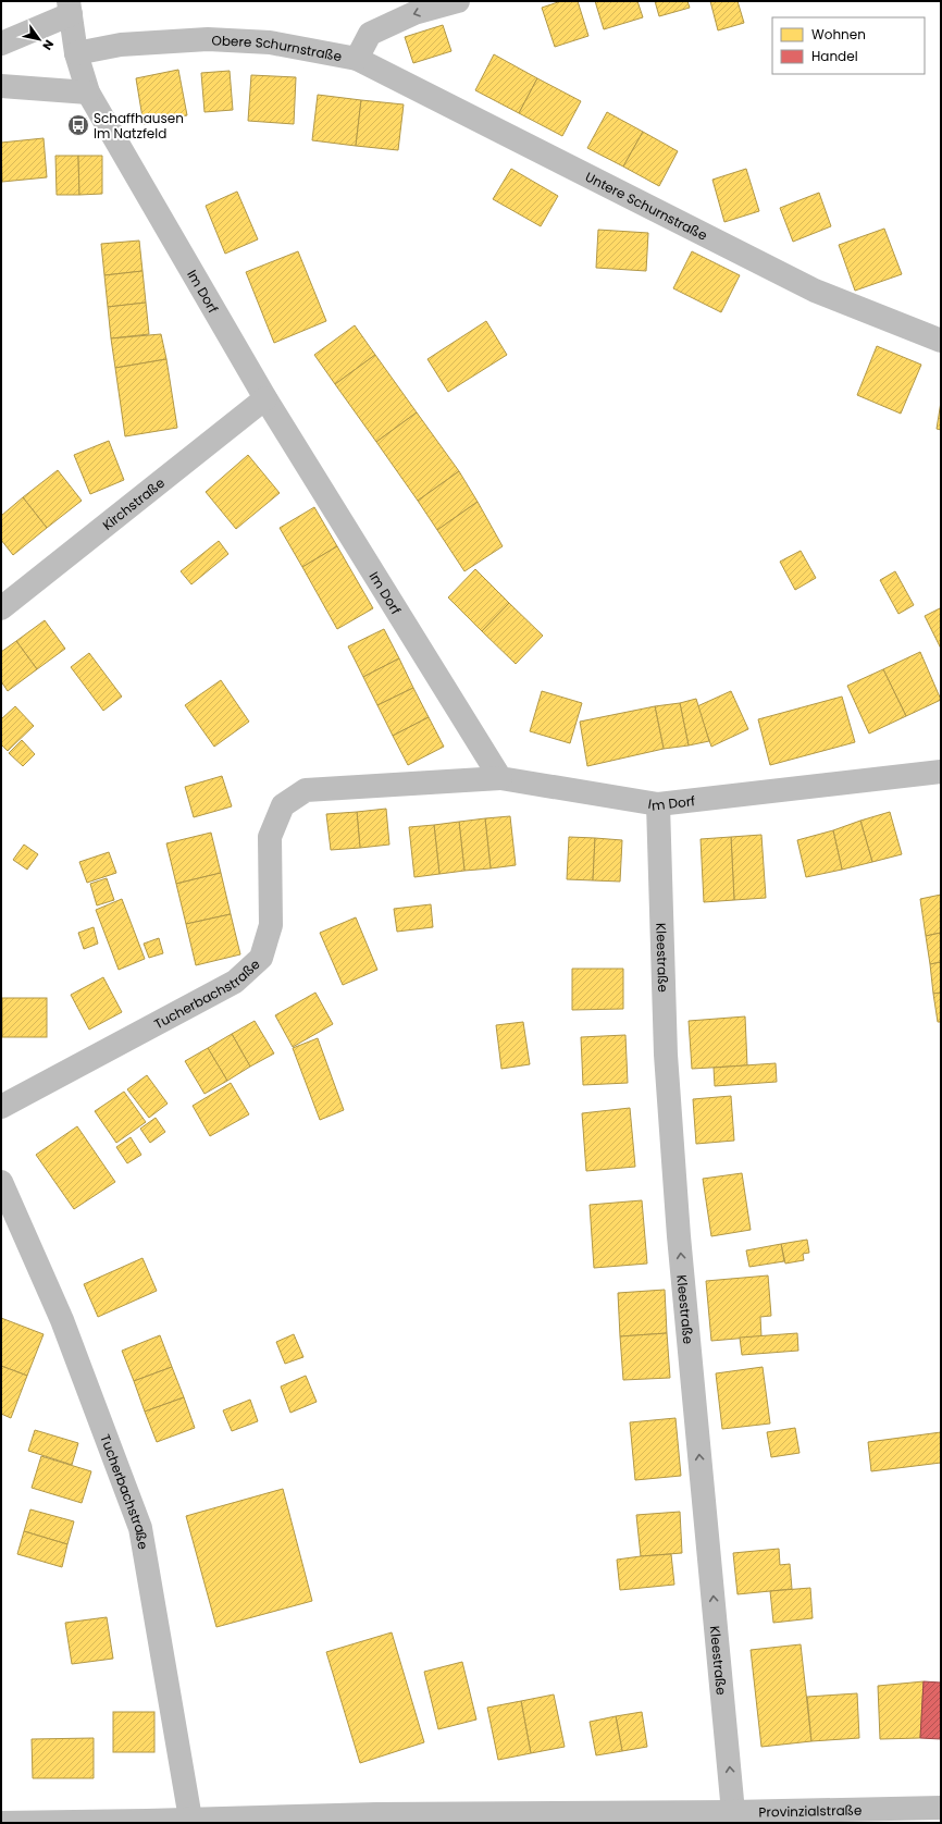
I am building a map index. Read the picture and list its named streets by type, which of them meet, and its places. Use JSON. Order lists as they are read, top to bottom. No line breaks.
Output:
{"streets":{"street":["Obere Schurnstraße","Untere Schurnstraße","Im Dorf","Kirchstraße","Kleestraße","Tucherbachstraße","Provinzialstraße"]},"crossings":[["Obere Schurnstraße","Untere Schurnstraße"],["Obere Schurnstraße","Im Dorf"],["Im Dorf","Kirchstraße"],["Im Dorf","Kleestraße"],["Im Dorf","Tucherbachstraße"],["Kleestraße","Provinzialstraße"],["Tucherbachstraße","Provinzialstraße"]],"one_way":["Kleestraße"],"places":{"bus stop":["Schaffhausen Im Natzfeld"]},"legend":["Wohnen","Handel"],"north":"bottom right"}
